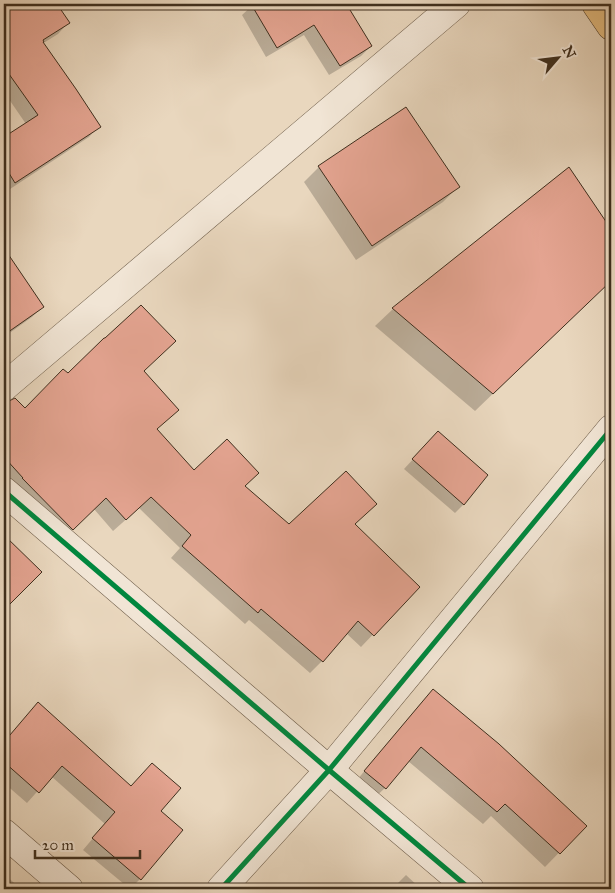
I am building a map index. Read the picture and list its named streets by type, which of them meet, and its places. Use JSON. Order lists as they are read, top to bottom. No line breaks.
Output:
{"scale_bar":"20 m","north":"top right"}
